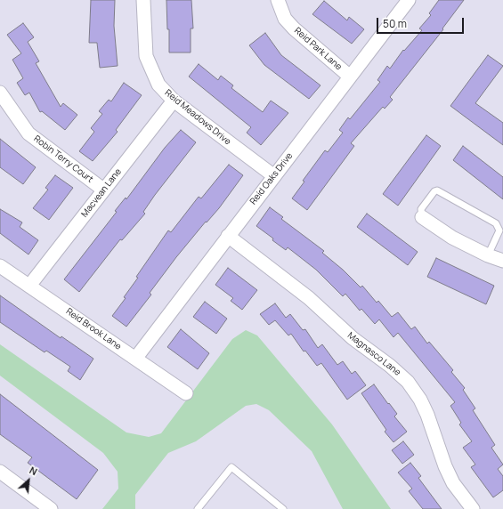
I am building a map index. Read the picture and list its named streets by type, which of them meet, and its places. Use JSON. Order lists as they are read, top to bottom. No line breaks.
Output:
{"streets":{"street":["Reid Park Lane","Reid Meadows Drive","Robin Terry Court","Reid Oaks Drive","Macvean Lane","Reid Brook Lane","Magnasco Lane"]},"crossings":[["Reid Park Lane","Reid Oaks Drive"],["Reid Meadows Drive","Reid Oaks Drive"],["Reid Meadows Drive","Macvean Lane"],["Robin Terry Court","Macvean Lane"],["Reid Oaks Drive","Reid Brook Lane"],["Reid Oaks Drive","Magnasco Lane"],["Macvean Lane","Reid Brook Lane"]],"scale_bar":"50 m","north":"top right"}
